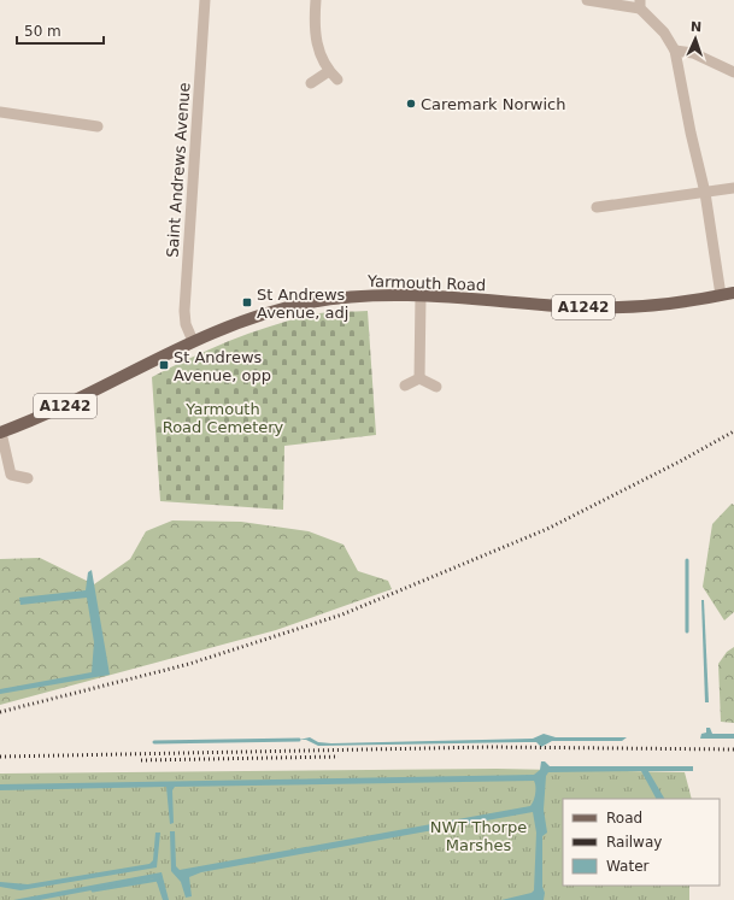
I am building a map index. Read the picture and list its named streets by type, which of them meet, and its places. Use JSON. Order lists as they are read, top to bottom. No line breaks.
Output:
{"streets":{"main road":["Yarmouth Road","A1242"],"street":["Saint Andrews Avenue"]},"crossings":[["Saint Andrews Avenue","Yarmouth Road"]],"parks":["Yarmouth Road Cemetery","NWT Thorpe Marshes"],"places":{"other":["Caremark Norwich"],"transit":["St Andrews Avenue, adj","St Andrews Avenue, opp"]},"legend":["Road","Railway","Water"],"scale_bar":"50 m","north":"top"}
